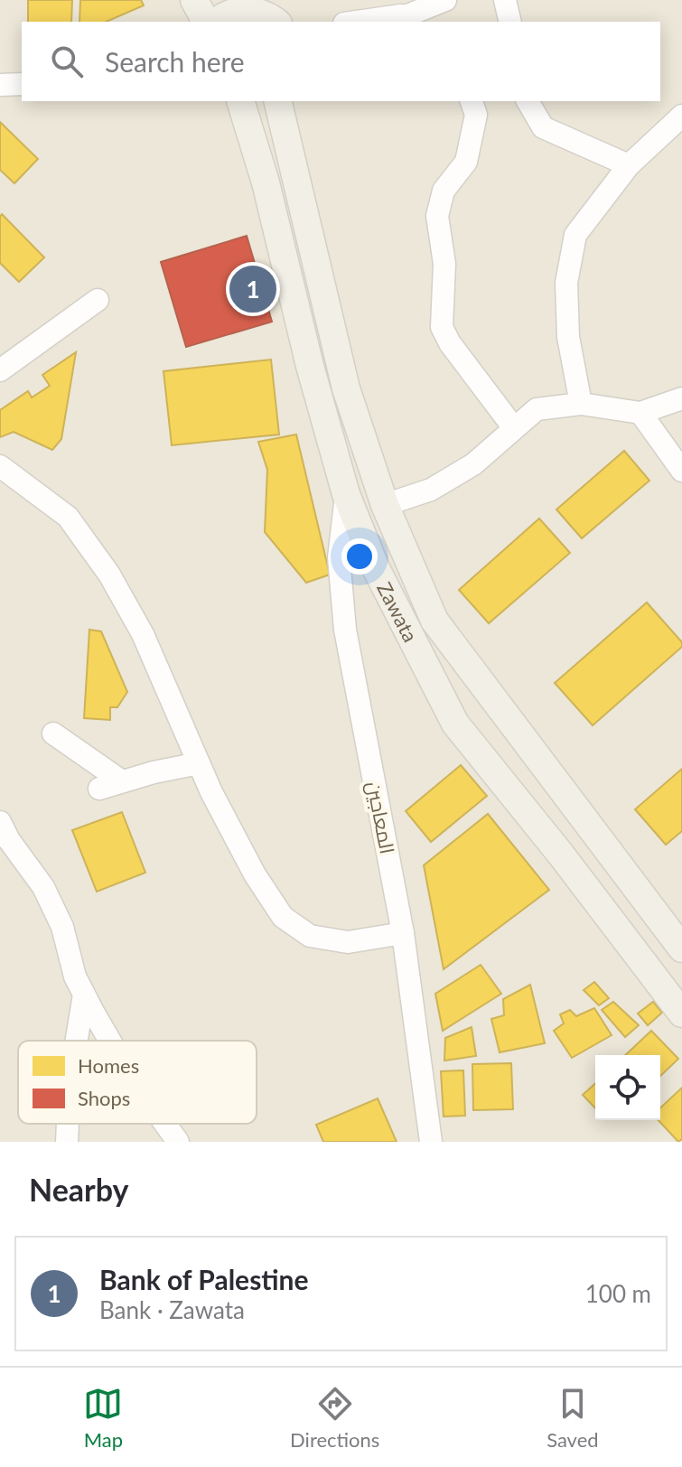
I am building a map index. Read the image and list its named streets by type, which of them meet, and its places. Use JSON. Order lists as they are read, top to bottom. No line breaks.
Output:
{"streets":{"main road":["Zawata"],"street":["المعاجين"]},"crossings":[["Zawata","المعاجين"]],"legend":["Homes","Shops"],"page":{"search":"Search here","pins":"1","heading":"Nearby","list":[{"mark":"1","name":"Bank of Palestine","note":"Bank · Zawata","value":"100 m"}],"nav":["Map","Directions","Saved"]}}
